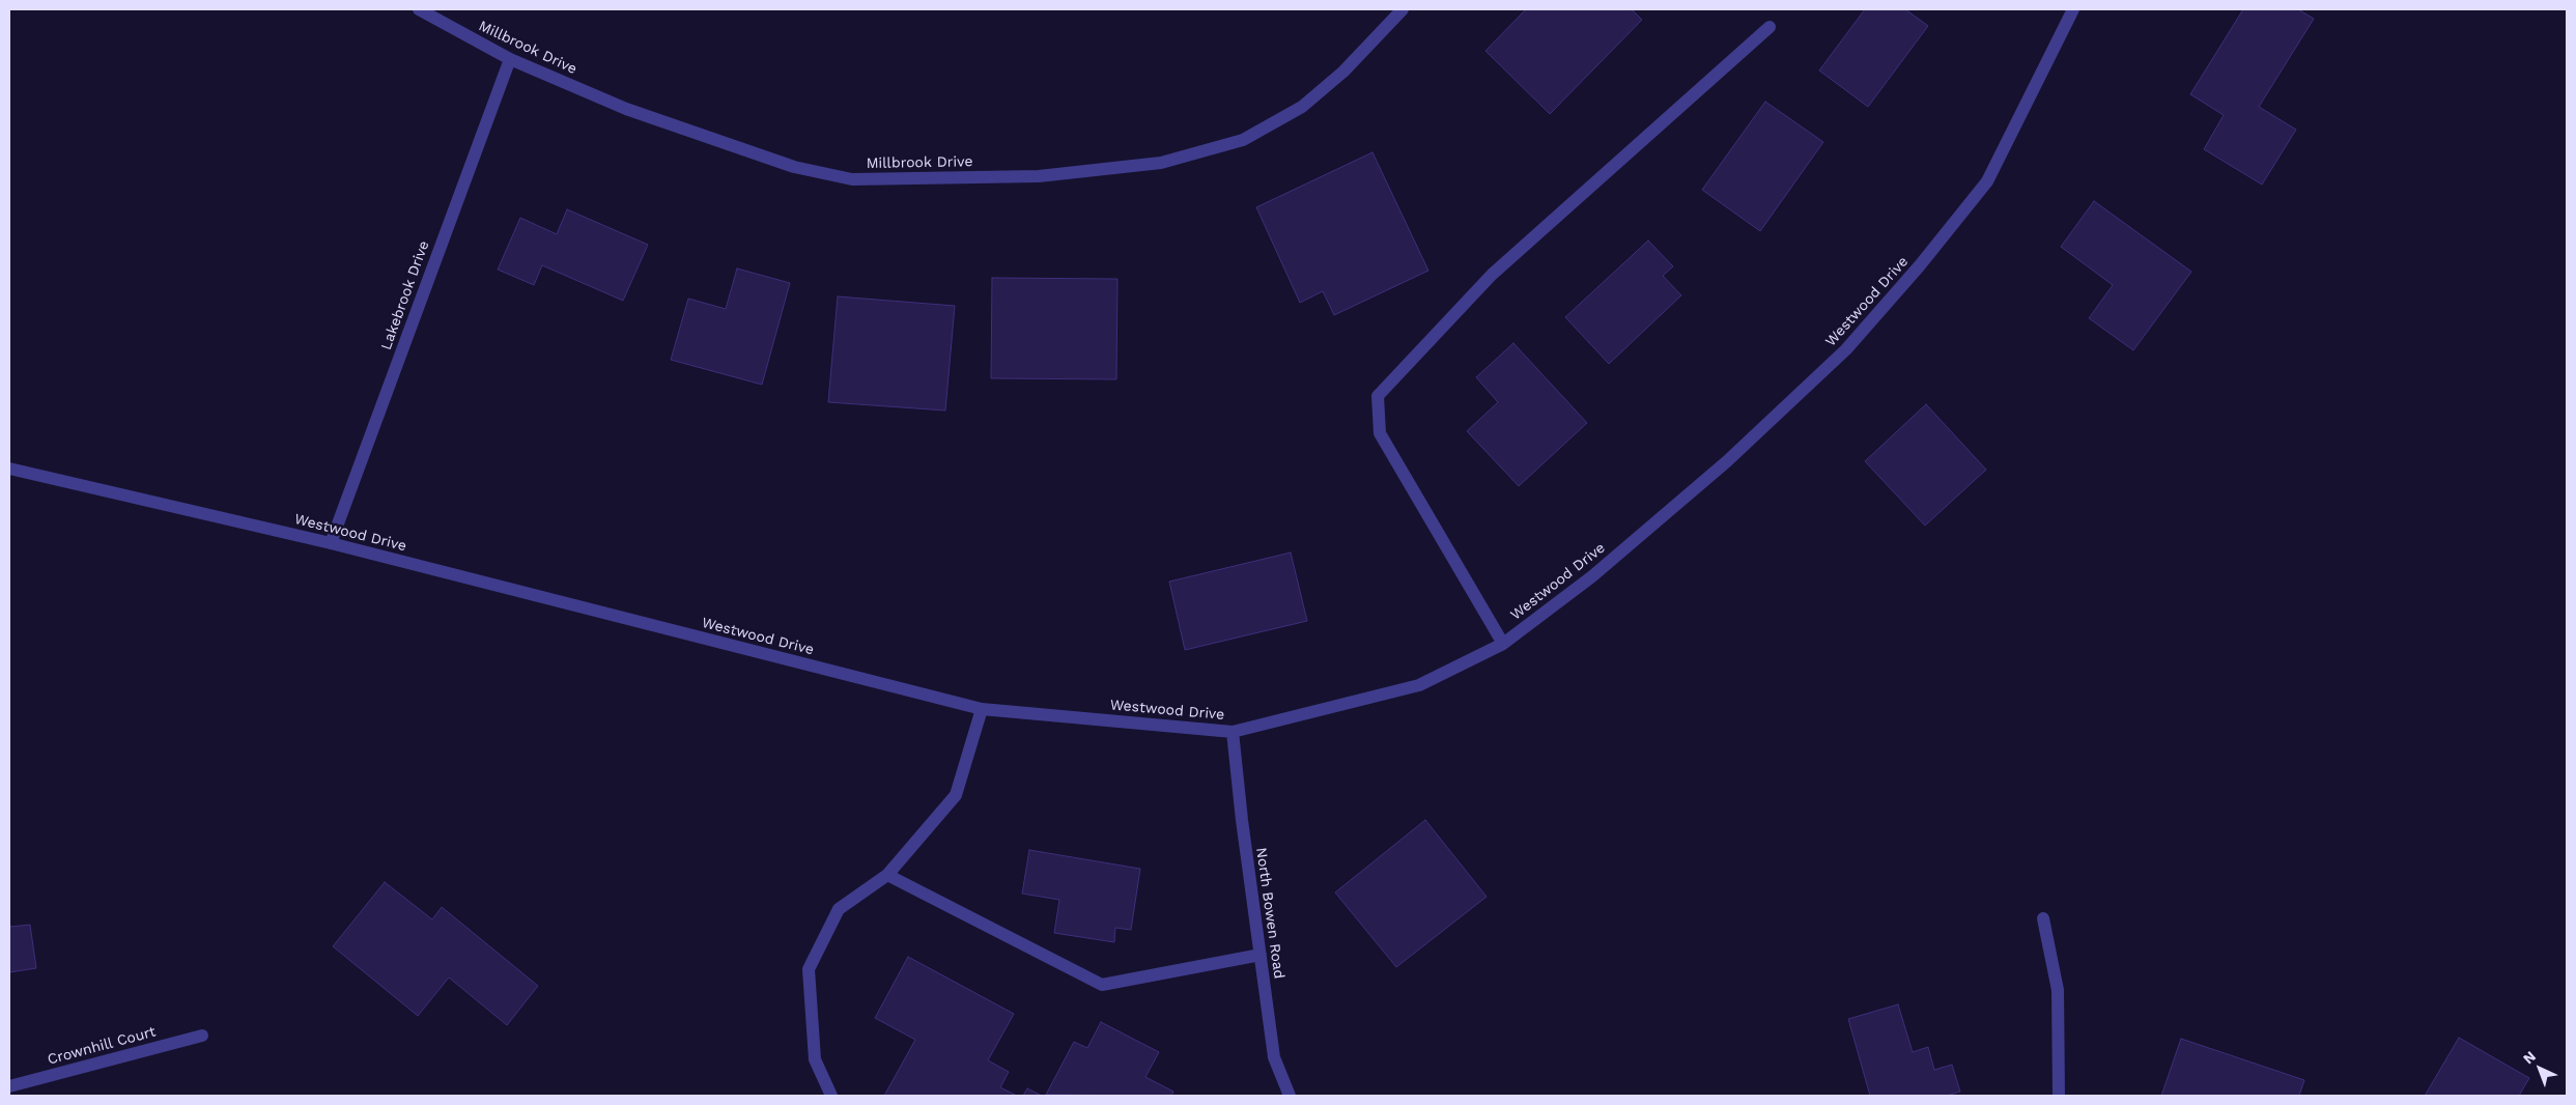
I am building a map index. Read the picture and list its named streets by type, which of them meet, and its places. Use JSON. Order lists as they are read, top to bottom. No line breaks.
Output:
{"streets":{"street":["Millbrook Drive","Lakebrook Drive","Westwood Drive","North Bowen Road","Crownhill Court"]},"crossings":[["Millbrook Drive","Lakebrook Drive"],["Lakebrook Drive","Westwood Drive"],["Westwood Drive","North Bowen Road"]],"north":"top left"}
